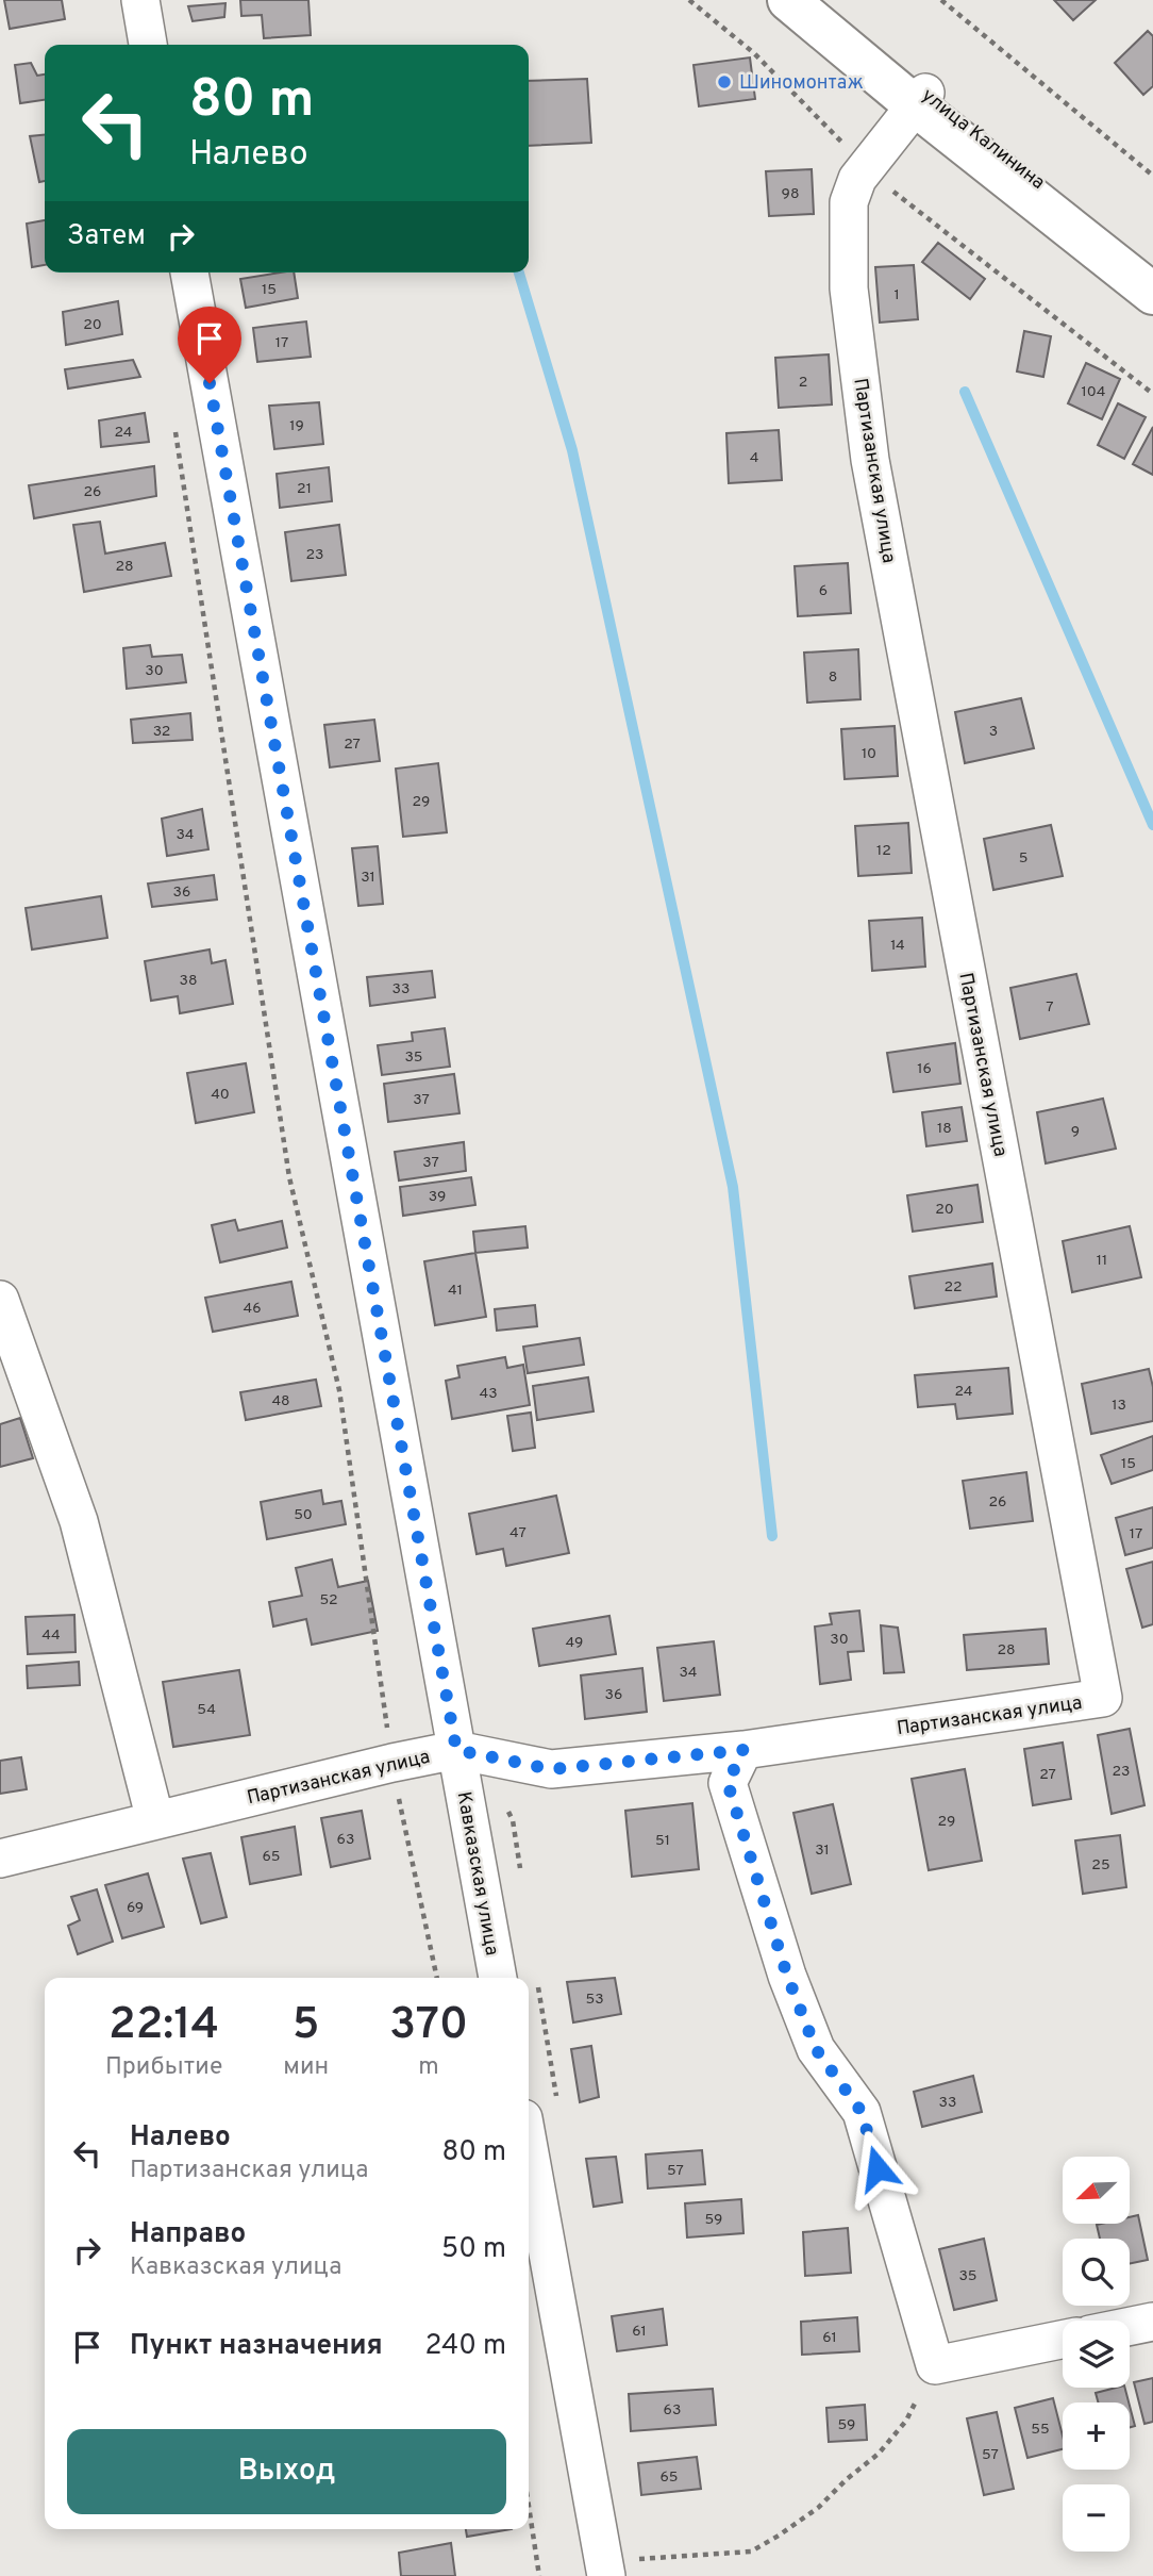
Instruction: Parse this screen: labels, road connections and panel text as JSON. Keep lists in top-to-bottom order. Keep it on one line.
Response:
{"streets":{"main road":["улица Калинина"],"street":["Партизанская улица","Кавказская улица"]},"crossings":[["улица Калинина","Партизанская улица"],["Партизанская улица","Кавказская улица"]],"places":["Шиномонтаж"],"house_numbers":["98","15","1","20","17","2","104","19","24","4","21","26","23","28","6","30","8","32","3","27","10","29","34","12","5","31","36","14","38","33","7","35","16","40","37","18","9","37","39","20","11","22","41","46","24","43","48","13","15","26","50","47","17","52","44","30","49","28","34","36","54","23","27","29","63","51","31","65","25","69","53","33","57","59","35","61","61","63","59","55","57","65"],"north":"bottom left","page":{"turn":["80 m","Налево"],"then":"Затем","eta":["22:14","Прибытие","5","мин","370","m"],"list":[{"name":"Налево","note":"Партизанская улица","value":"80 m"},{"name":"Направо","note":"Кавказская улица","value":"50 m"},{"name":"Пункт назначения","value":"240 m"}],"map_buttons":["+","−"],"buttons":"Выход"}}
